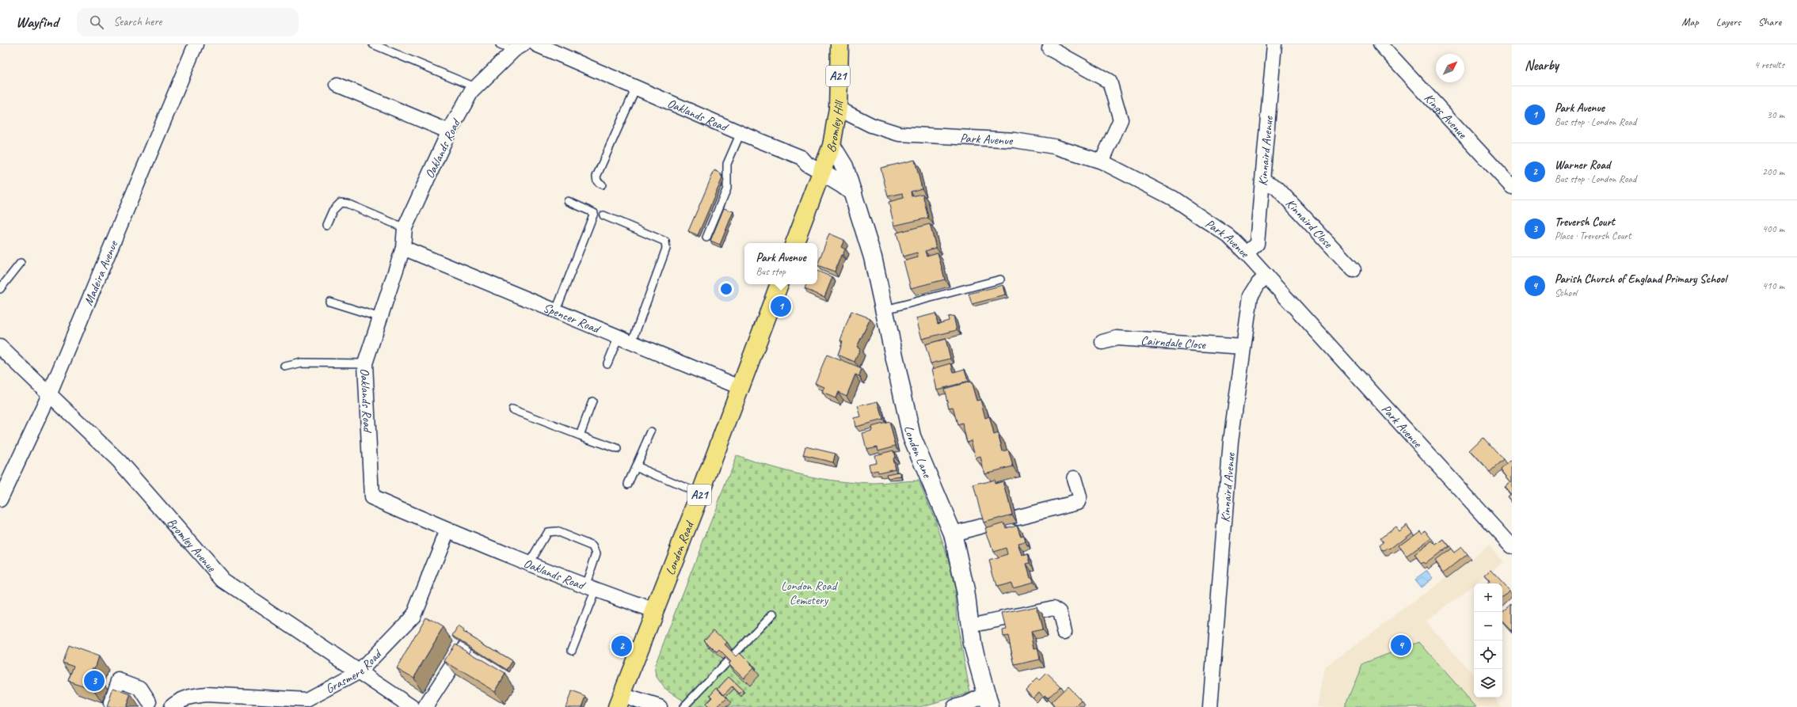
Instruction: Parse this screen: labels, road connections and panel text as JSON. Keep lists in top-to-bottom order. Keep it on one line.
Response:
{"streets":{"main road":["A21","Bromley Hill","London Road"],"street":["Oaklands Road","Kings Avenue","Park Avenue","Kinnaird Avenue","Kinnaird Close","Madeira Avenue","Spencer Road","Cairndale Close","London Lane","Bromley Avenue","Grasmere Road"]},"crossings":[["A21","Oaklands Road"],["A21","Bromley Hill"],["Oaklands Road","Bromley Hill"],["Oaklands Road","Spencer Road"],["Oaklands Road","London Road"],["Oaklands Road","Grasmere Road"],["Bromley Hill","Park Avenue"],["Bromley Hill","London Lane"],["Park Avenue","Kinnaird Avenue"],["Kinnaird Avenue","Kinnaird Close"],["Kinnaird Avenue","Cairndale Close"],["Madeira Avenue","Bromley Avenue"],["Spencer Road","London Road"],["Bromley Avenue","Grasmere Road"]],"parks":["London Road Cemetery"],"north":"top right","page":{"header":"Wayfind","search":"Search here","nav":["Map","Layers","Share"],"heading":["Nearby","4 results"],"list":[{"mark":"1","name":"Park Avenue","note":"Bus stop · London Road","value":"30 m"},{"mark":"2","name":"Warner Road","note":"Bus stop · London Road","value":"200 m"},{"mark":"3","name":"Treversh Court","note":"Place · Treversh Court","value":"400 m"},{"mark":"4","name":"Parish Church of England Primary School","note":"School","value":"410 m"}],"popup":["Park Avenue","Bus stop"],"pins":["1","4","2","3"],"map_buttons":["+","−"]}}
